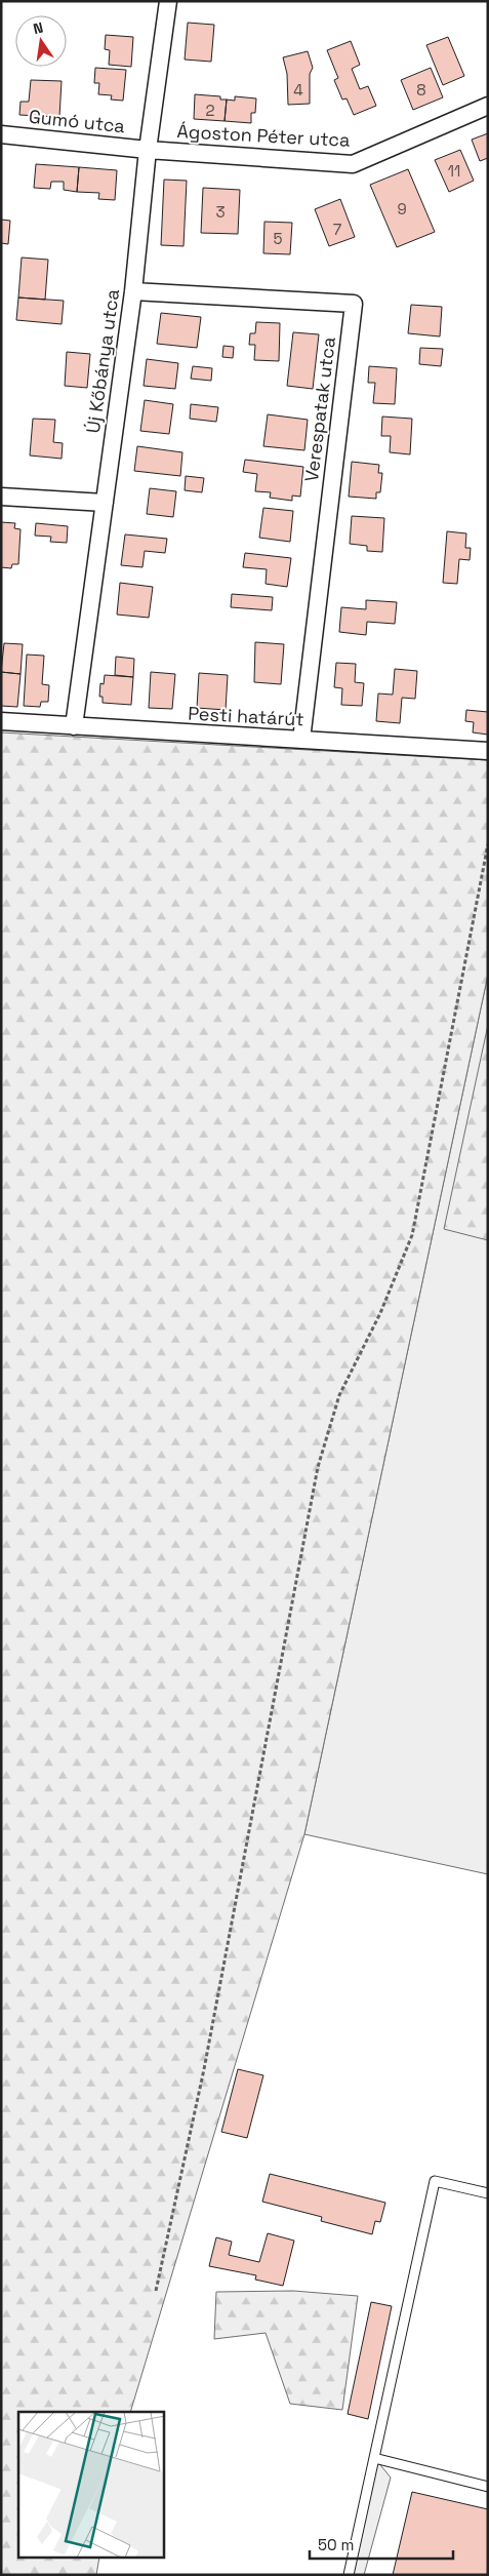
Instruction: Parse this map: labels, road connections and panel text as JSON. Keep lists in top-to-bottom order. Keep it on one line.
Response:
{"streets":{"street":["Gumó utca","Ágoston Péter utca","Új Kőbánya utca","Verespatak utca","Pesti határút"]},"crossings":[["Gumó utca","Ágoston Péter utca"],["Gumó utca","Új Kőbánya utca"],["Ágoston Péter utca","Új Kőbánya utca"],["Új Kőbánya utca","Verespatak utca"],["Új Kőbánya utca","Pesti határút"],["Verespatak utca","Pesti határút"]],"house_numbers":["4","8","2","11","9","3","7","5"],"scale_bar":"50 m","north":"top"}
